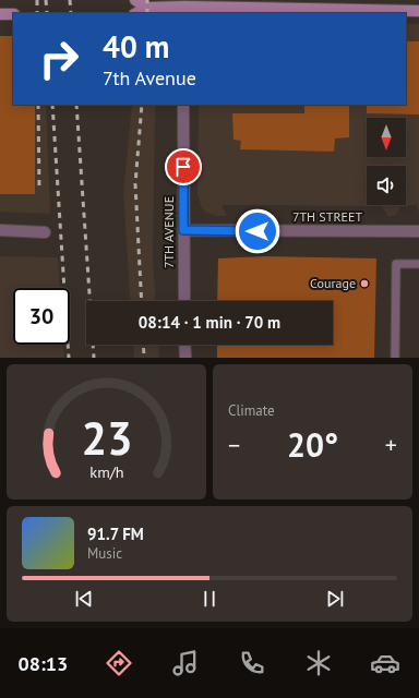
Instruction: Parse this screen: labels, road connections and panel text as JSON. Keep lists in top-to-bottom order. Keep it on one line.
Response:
{"streets":{"street":["7TH STREET","7TH AVENUE"]},"crossings":[["7TH STREET","7TH AVENUE"]],"places":["Courage"],"north":"bottom","page":{"turn":["40 m","7th Avenue"],"limit":"30","trip":"08:14 · 1 min · 70 m","tile":"Climate","heat":["−","20°","+"],"song":["91.7 FM","Music"],"tabs":"08:13","gauge":["23","km/h"]}}
